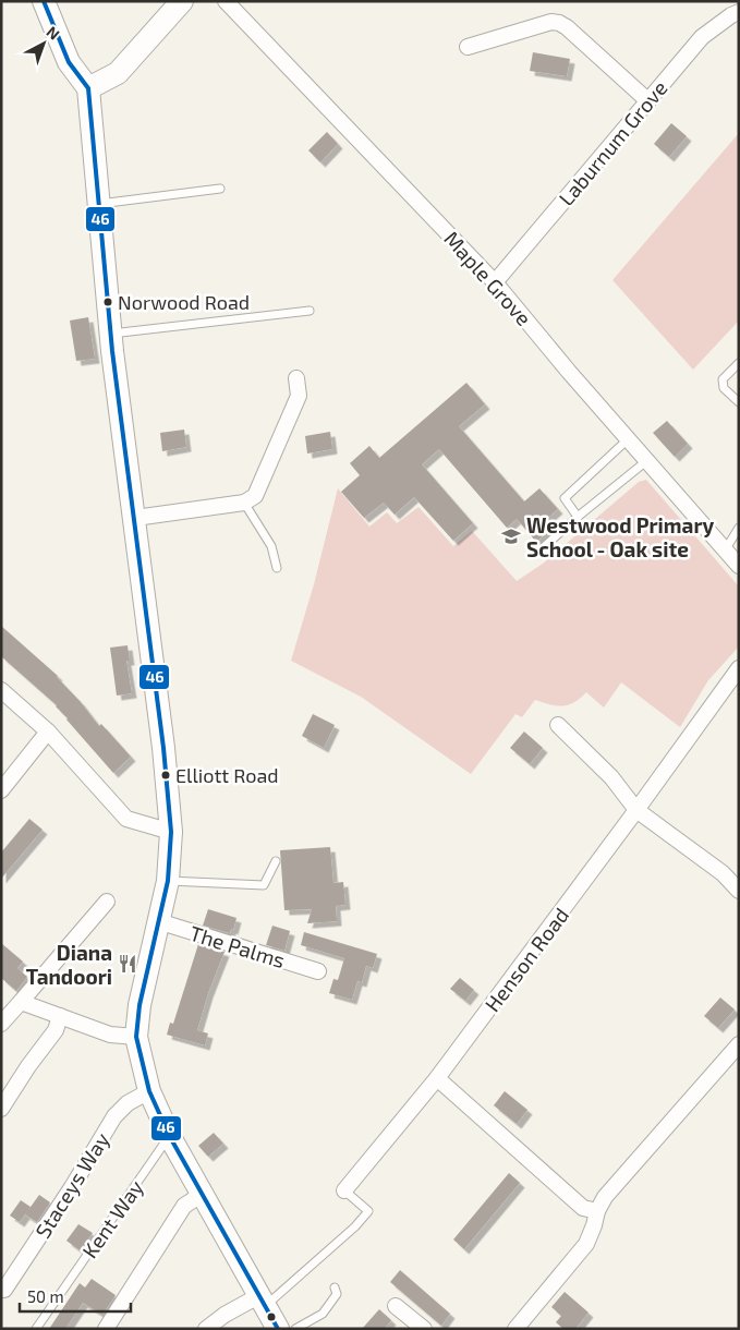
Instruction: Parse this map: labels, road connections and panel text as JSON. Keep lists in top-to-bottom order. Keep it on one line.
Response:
{"streets":{"street":["Laburnum Grove","Maple Grove","The Palms","Henson Road","Staceys Way"],"lane":["Kent Way"]},"crossings":[["Laburnum Grove","Maple Grove"]],"places":{"other":["Norwood Road","Elliott Road"],"school or university":["Westwood Primary School - Oak site"],"restaurant":["Diana Tandoori"]},"lines":["transit line 46"],"scale_bar":"50 m","north":"top right"}
